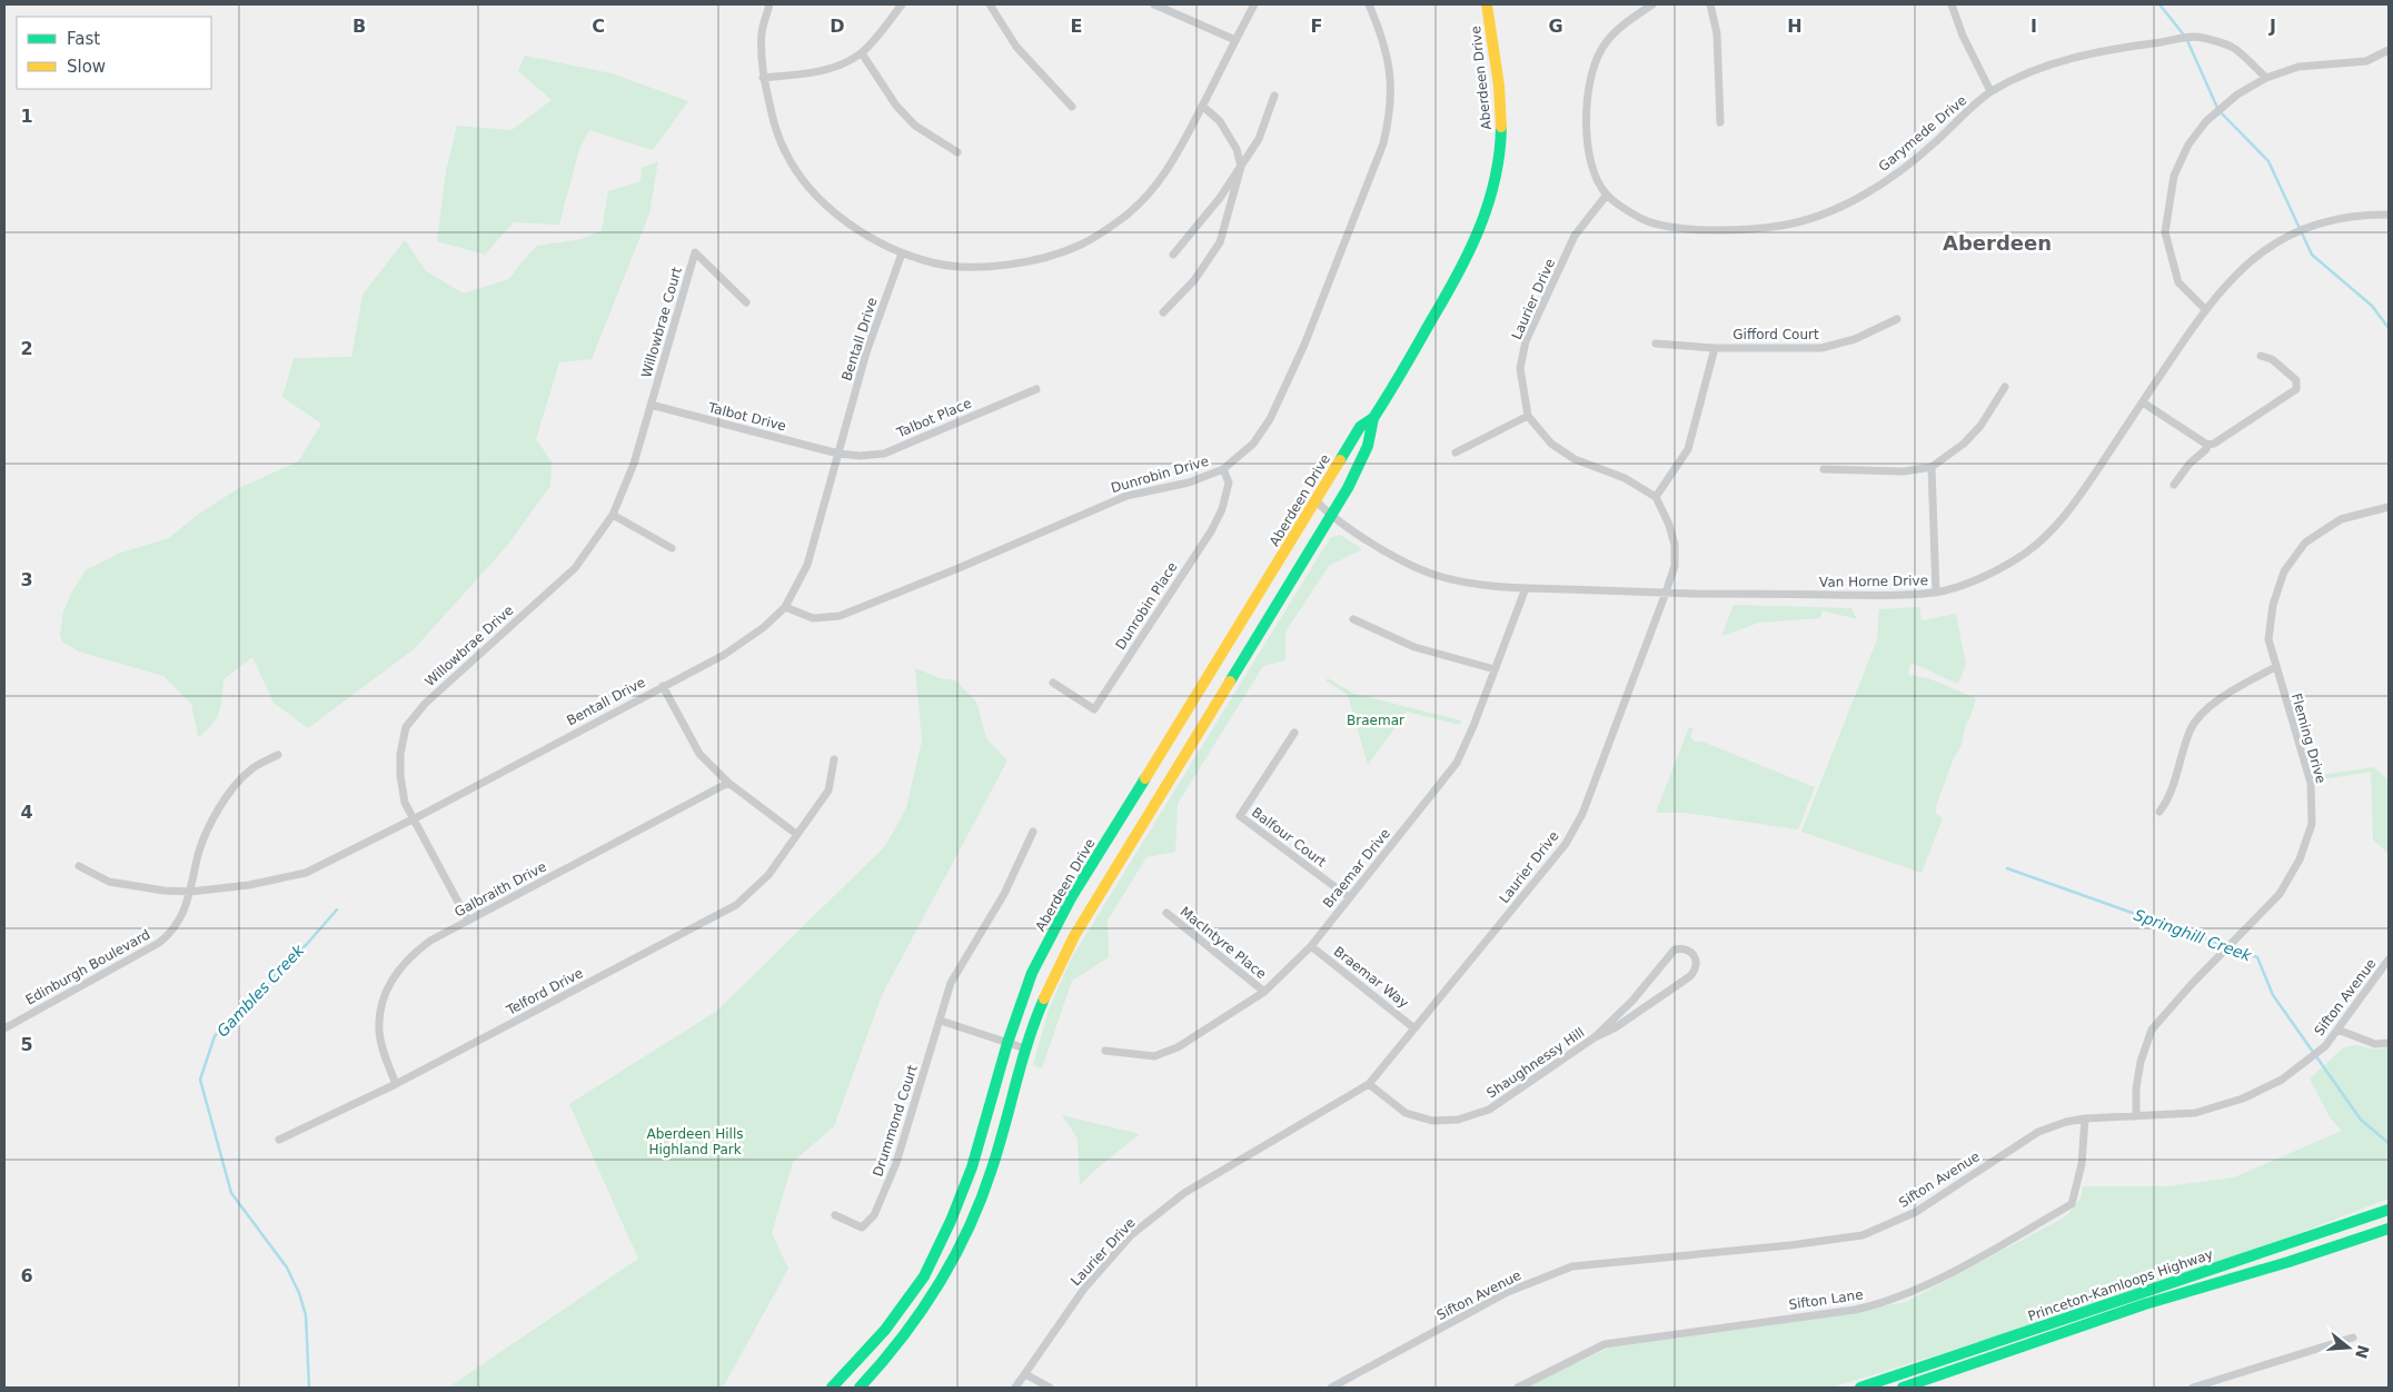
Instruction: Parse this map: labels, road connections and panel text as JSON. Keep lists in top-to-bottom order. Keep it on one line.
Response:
{"streets":{"main road":["Aberdeen Drive","Princeton-Kamloops Highway"],"street":["Garymede Drive","Laurier Drive","Willowbrae Court","Gifford Court","Bentall Drive","Talbot Drive","Talbot Place","Dunrobin Drive","Van Horne Drive","Dunrobin Place","Willowbrae Drive","Fleming Drive","Balfour Court","Braemar Drive","Galbraith Drive","MacIntyre Place","Edinburgh Boulevard","Braemar Way","Telford Drive","Sifton Avenue","Shaughnessy Hill","Drummond Court","Sifton Lane"]},"crossings":[["Aberdeen Drive","Van Horne Drive"],["Garymede Drive","Laurier Drive"],["Laurier Drive","Gifford Court"],["Laurier Drive","Van Horne Drive"],["Laurier Drive","Braemar Way"],["Laurier Drive","Shaughnessy Hill"],["Willowbrae Court","Talbot Drive"],["Willowbrae Court","Willowbrae Drive"],["Bentall Drive","Talbot Drive"],["Bentall Drive","Talbot Place"],["Bentall Drive","Dunrobin Drive"],["Bentall Drive","Willowbrae Drive"],["Bentall Drive","Edinburgh Boulevard"],["Talbot Drive","Talbot Place"],["Talbot Drive","Willowbrae Drive"],["Dunrobin Drive","Dunrobin Place"],["Van Horne Drive","Braemar Drive"],["Willowbrae Drive","Galbraith Drive"],["Fleming Drive","Sifton Avenue"],["Balfour Court","Braemar Drive"],["Braemar Drive","MacIntyre Place"],["Braemar Drive","Braemar Way"],["Galbraith Drive","Telford Drive"],["Sifton Avenue","Sifton Lane"]],"districts":["Aberdeen"],"water":["Springhill Creek","Gambles Creek"],"parks":["Braemar","Aberdeen Hills Highland Park"],"legend":["Fast","Slow"],"north":"right","grid":{"columns":["B","C","D","E","F","G","H","I","J"],"rows":["1","2","3","4","5","6"]}}
